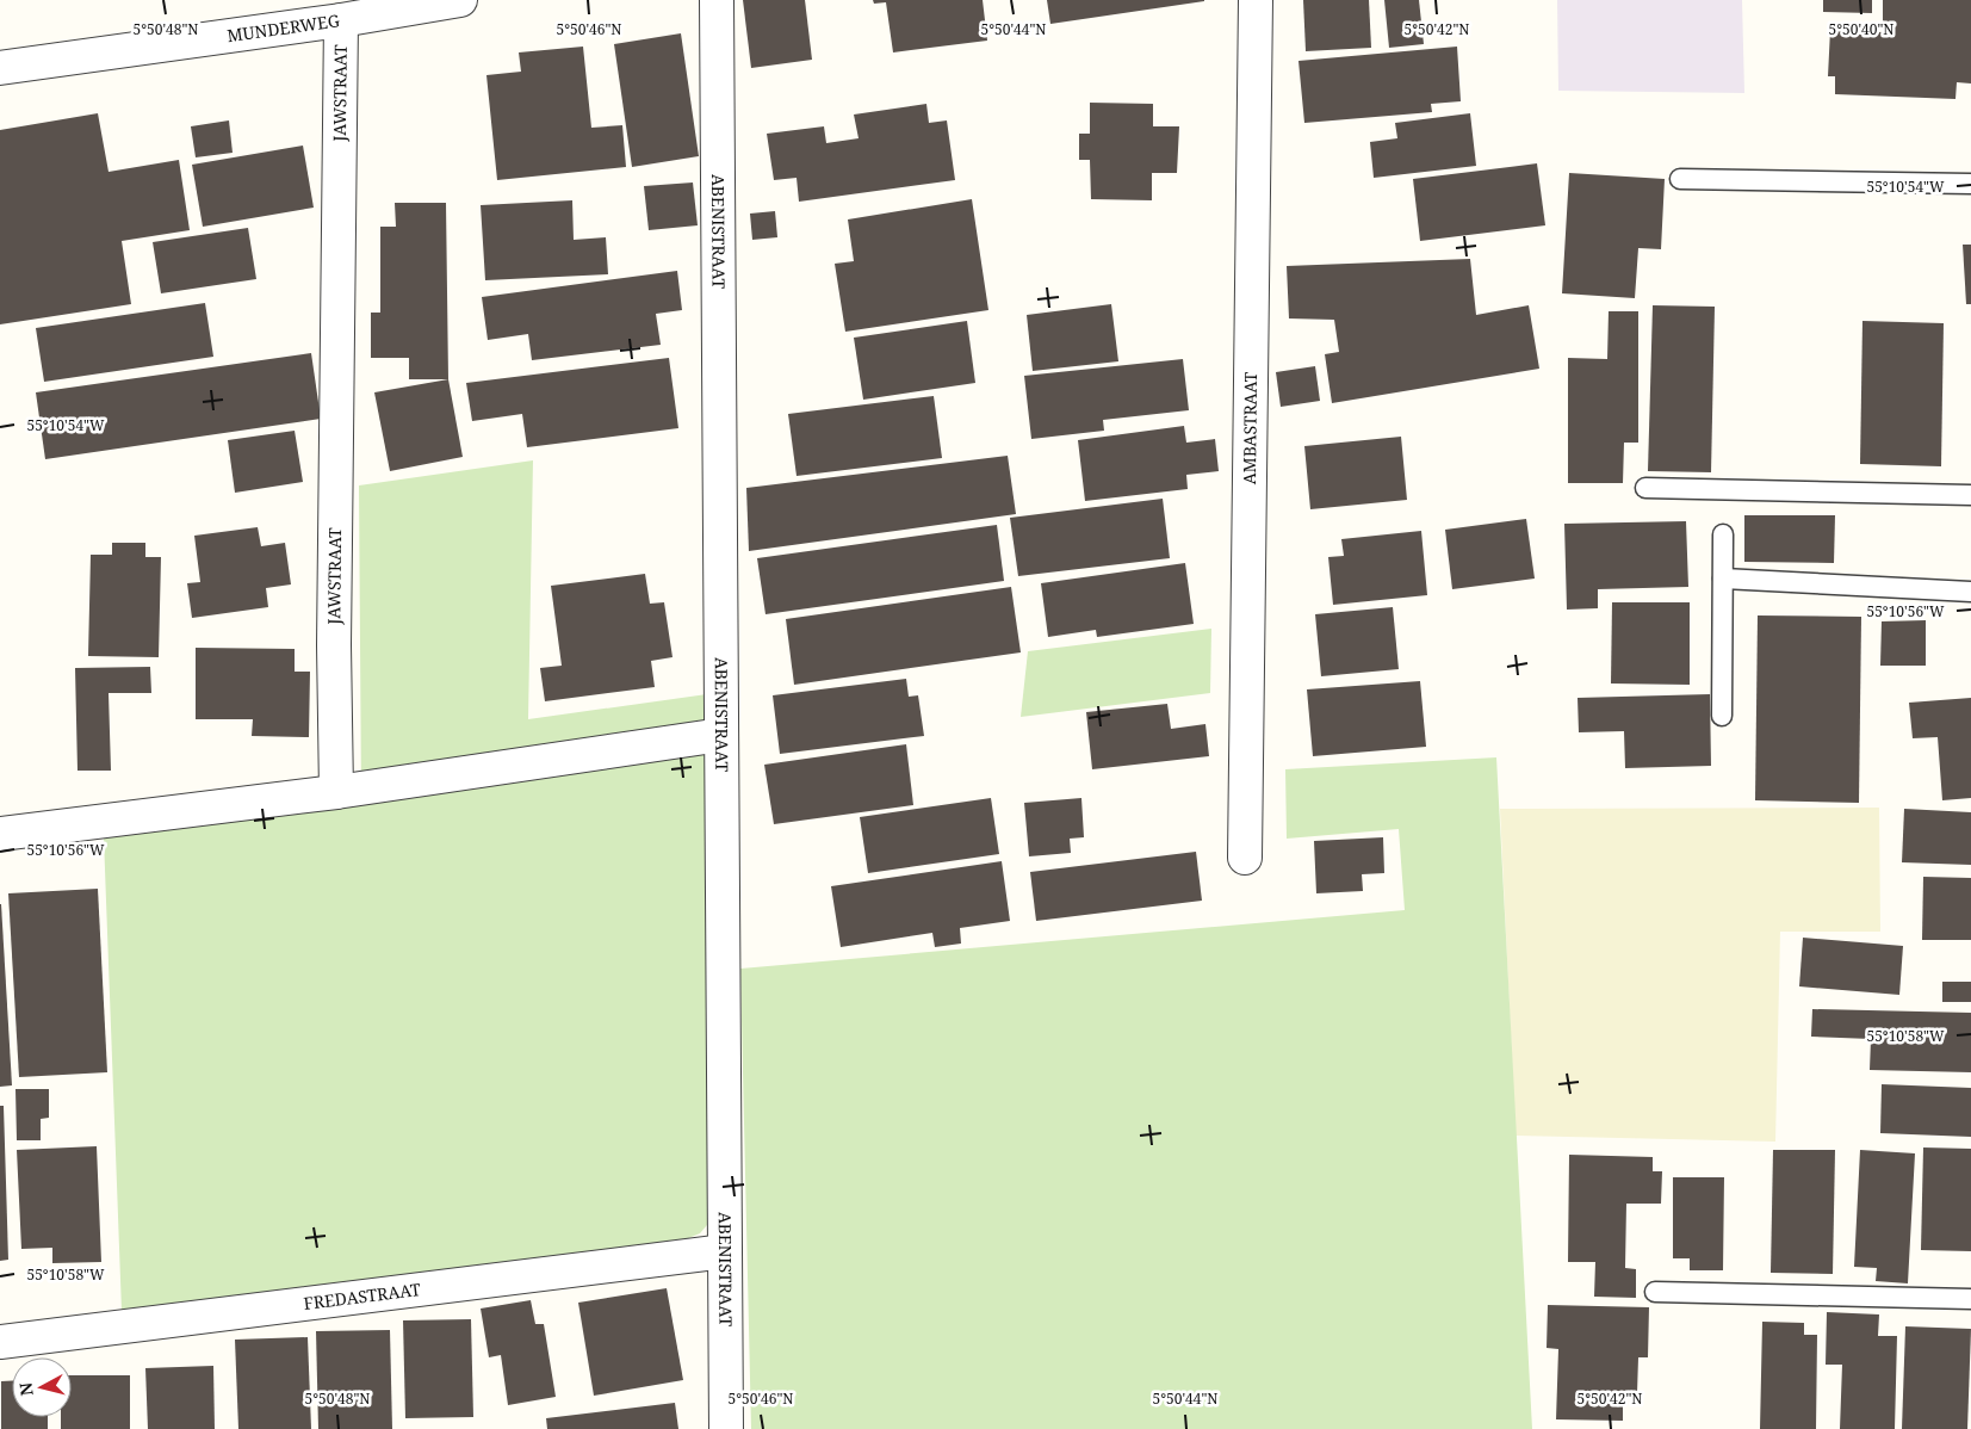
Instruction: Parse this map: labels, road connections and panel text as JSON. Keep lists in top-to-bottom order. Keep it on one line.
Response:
{"streets":{"street":["MUNDERWEG","JAWSTRAAT","ABENISTRAAT","AMBASTRAAT","FREDASTRAAT"]},"crossings":[["MUNDERWEG","JAWSTRAAT"],["ABENISTRAAT","FREDASTRAAT"]],"north":"left","coordinates":["5°50'48\"N","5°50'46\"N","5°50'44\"N","5°50'42\"N","5°50'40\"N","55°10'54\"W","55°10'56\"W","55°10'58\"W"]}
